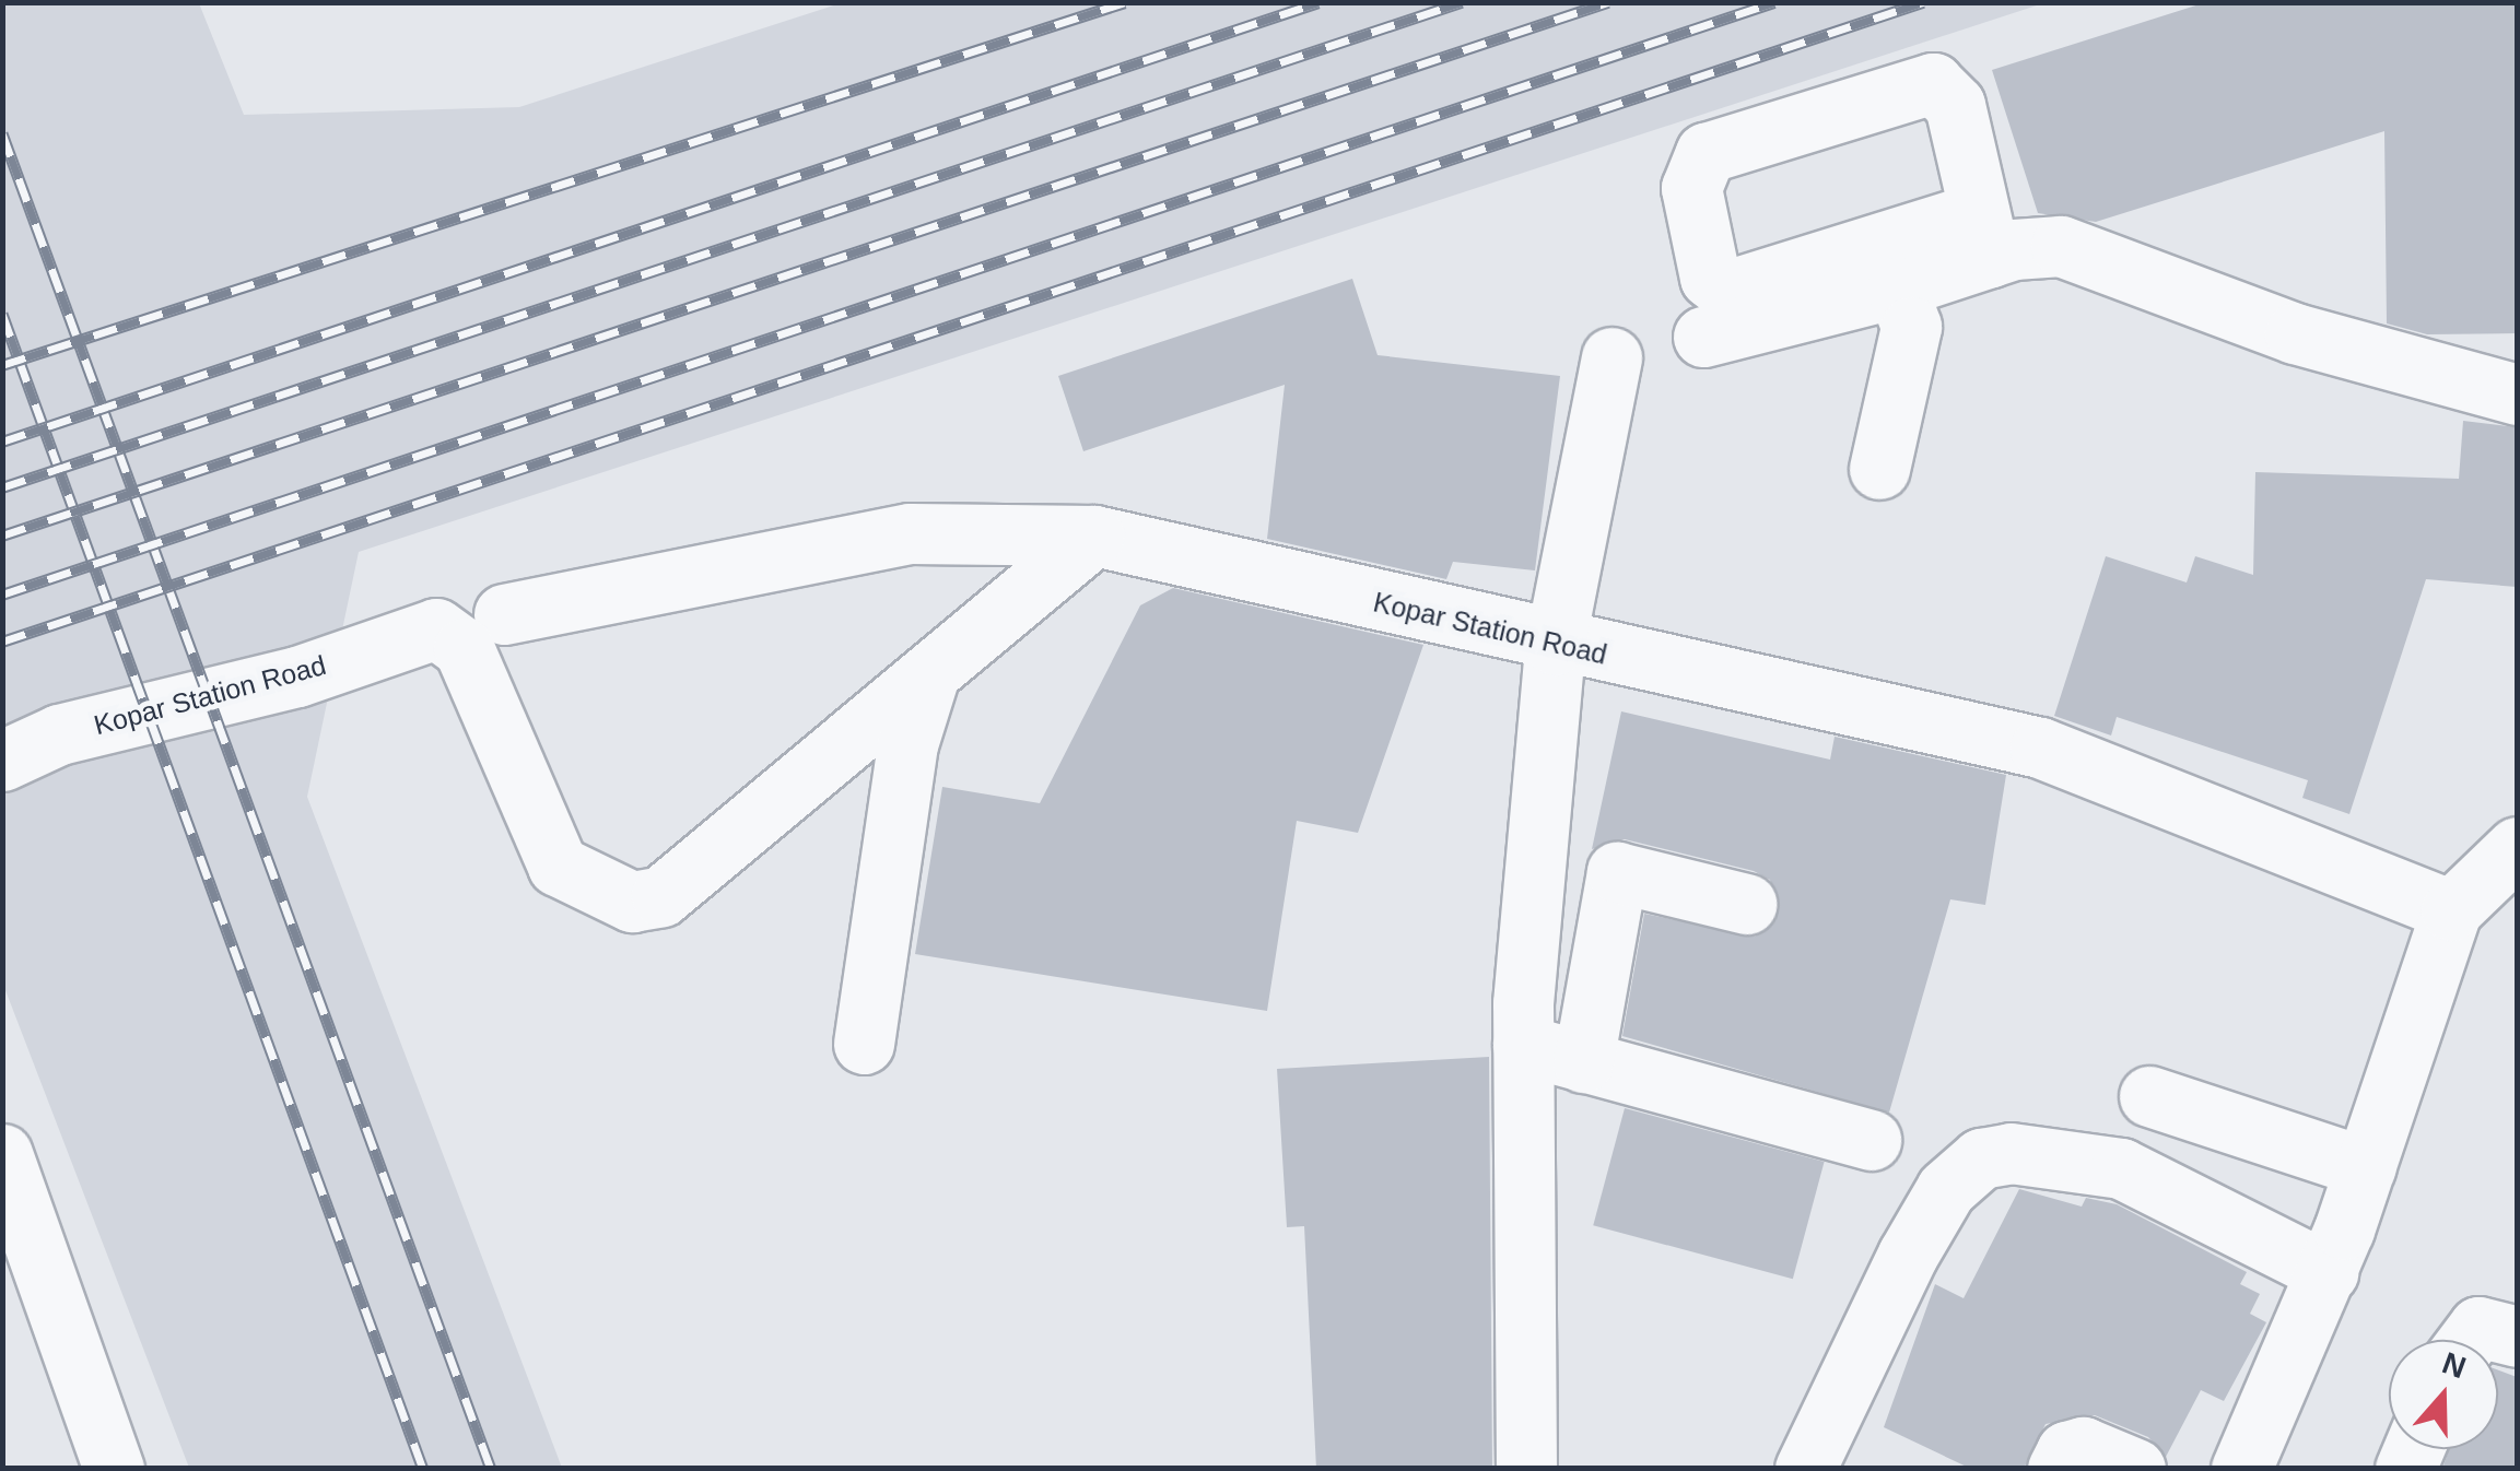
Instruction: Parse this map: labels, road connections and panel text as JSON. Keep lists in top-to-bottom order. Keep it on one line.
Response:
{"streets":{"street":["Kopar Station Road"]},"north":"top"}
